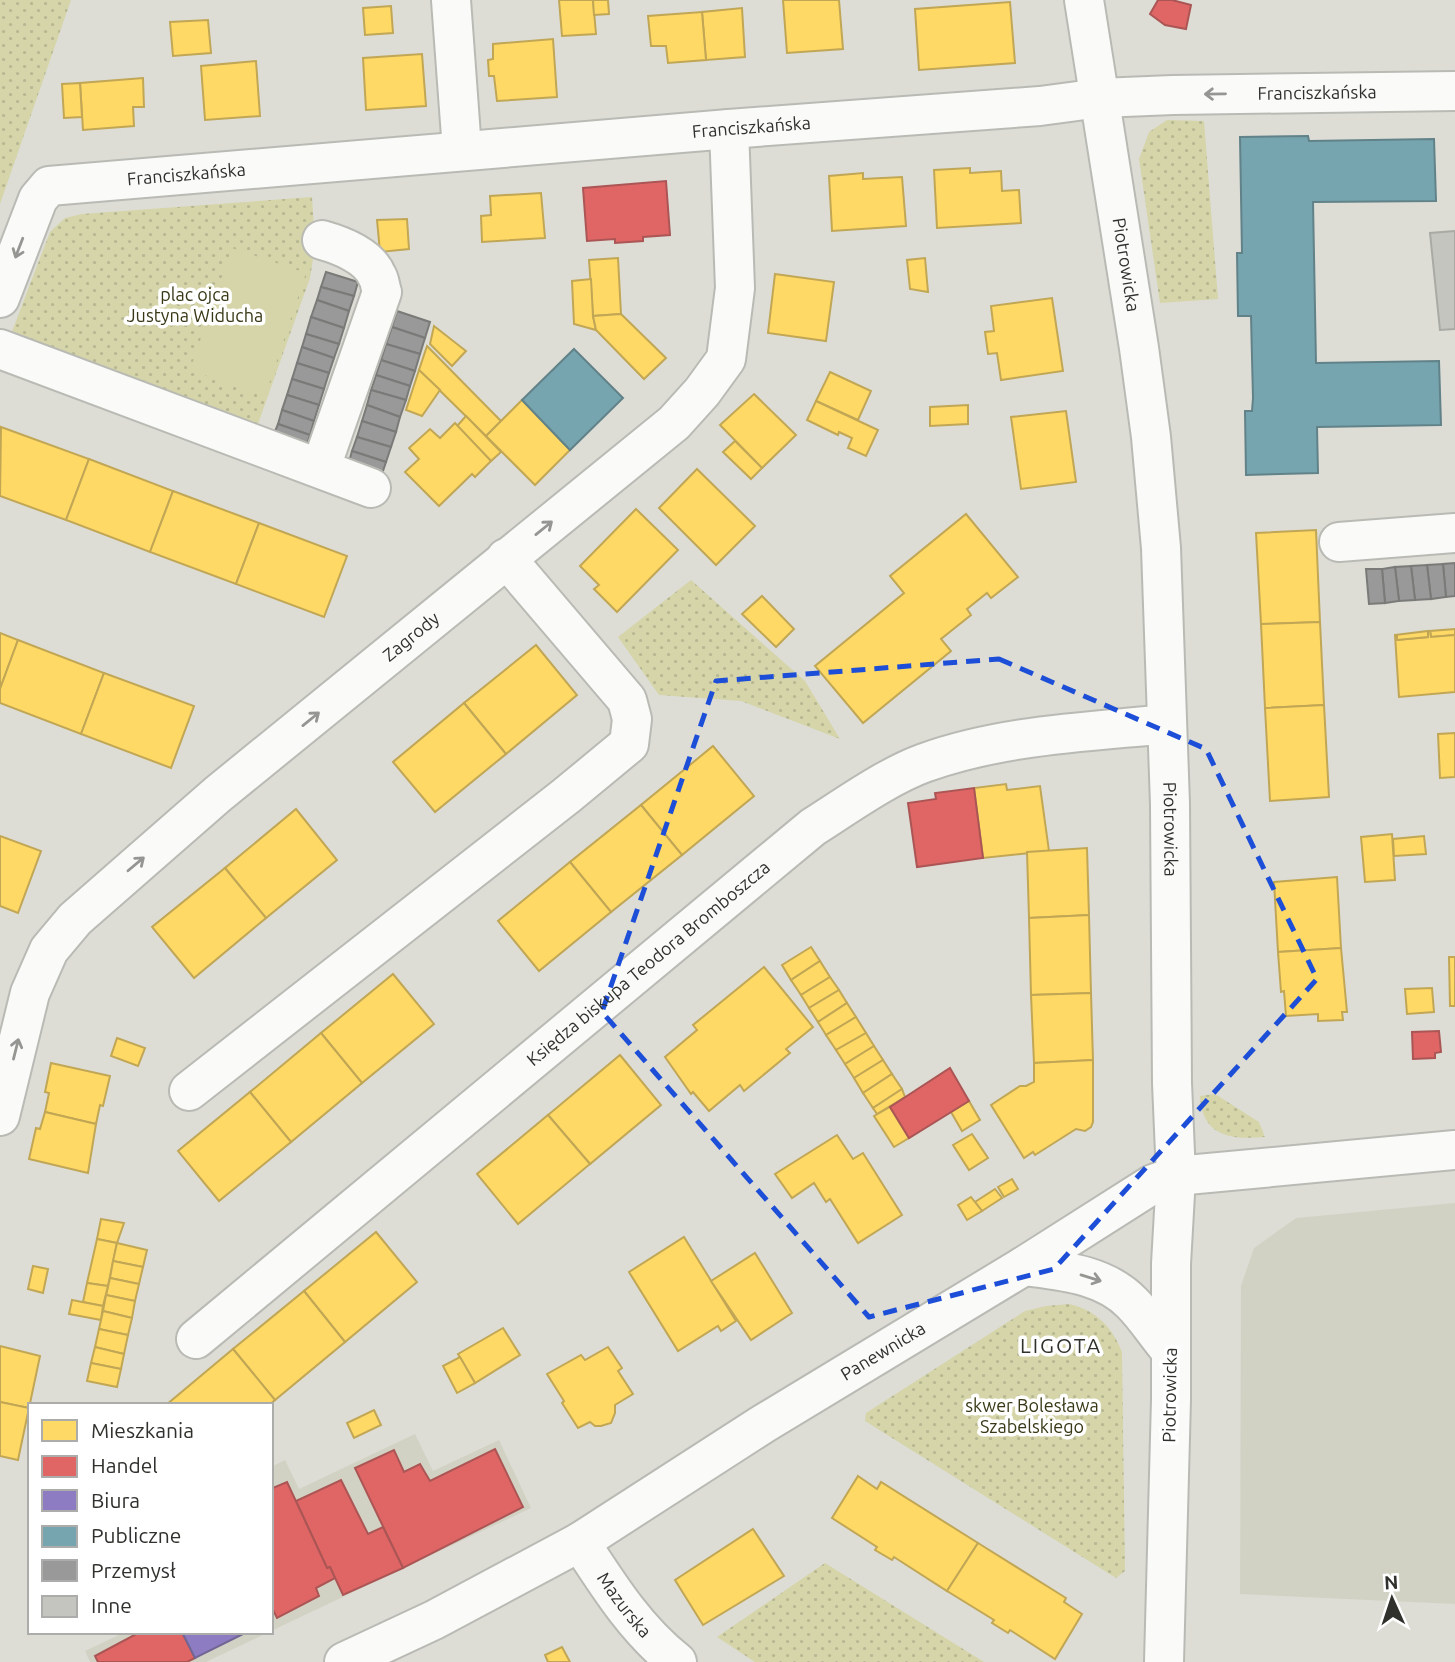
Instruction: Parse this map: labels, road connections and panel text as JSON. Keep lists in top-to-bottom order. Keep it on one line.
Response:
{"streets":{"street":["Franciszkańska","Piotrowicka","Zagrody","Księdza biskupa Teodora Bromboszcza","Panewnicka","Mazurska"]},"crossings":[["Franciszkańska","Piotrowicka"],["Franciszkańska","Zagrody"],["Piotrowicka","Księdza biskupa Teodora Bromboszcza"],["Piotrowicka","Panewnicka"],["Panewnicka","Mazurska"]],"one_way":["Franciszkańska","Zagrody"],"districts":["LIGOTA"],"parks":["plac ojca Justyna Widucha","skwer Bolesława Szabelskiego"],"legend":["Mieszkania","Handel","Biura","Publiczne","Przemysł","Inne"],"north":"top"}
